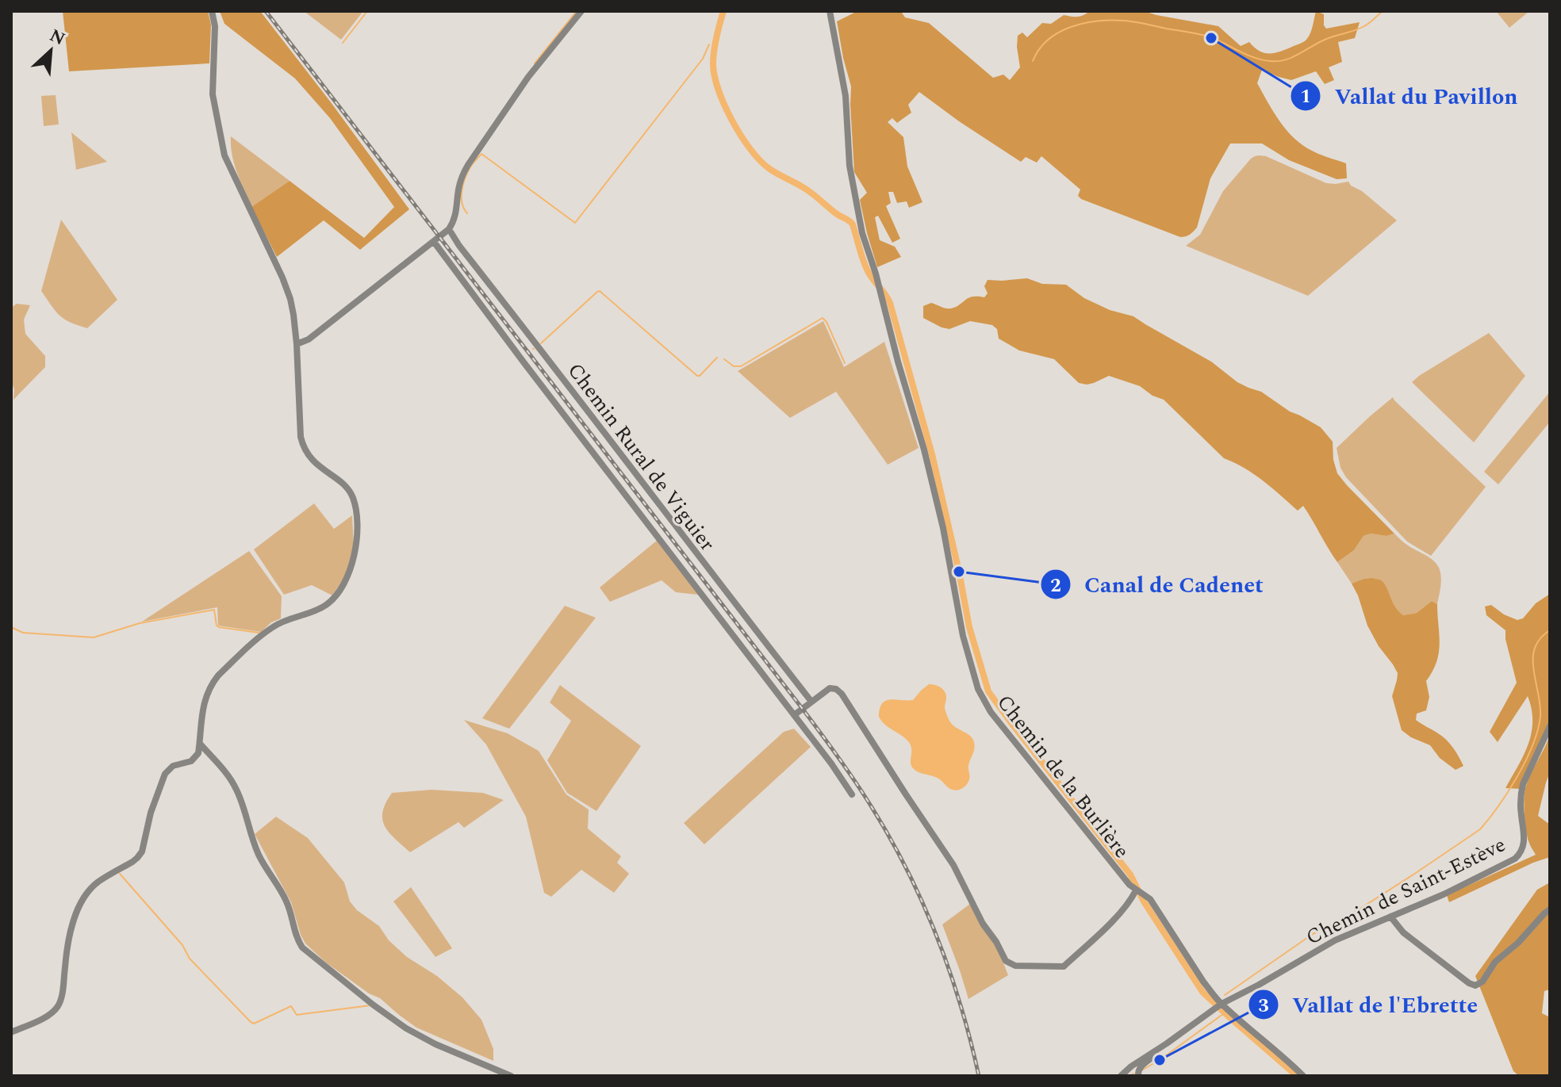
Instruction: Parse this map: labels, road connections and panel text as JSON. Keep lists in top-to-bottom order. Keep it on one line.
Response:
{"streets":{"street":["Chemin Rural de Viguier","Chemin de la Burlière","Chemin de Saint-Estève"]},"crossings":[["Chemin de la Burlière","Chemin de Saint-Estève"]],"places":["Vallat du Pavillon","Canal de Cadenet","Vallat de l'Ebrette"],"north":"top right"}
